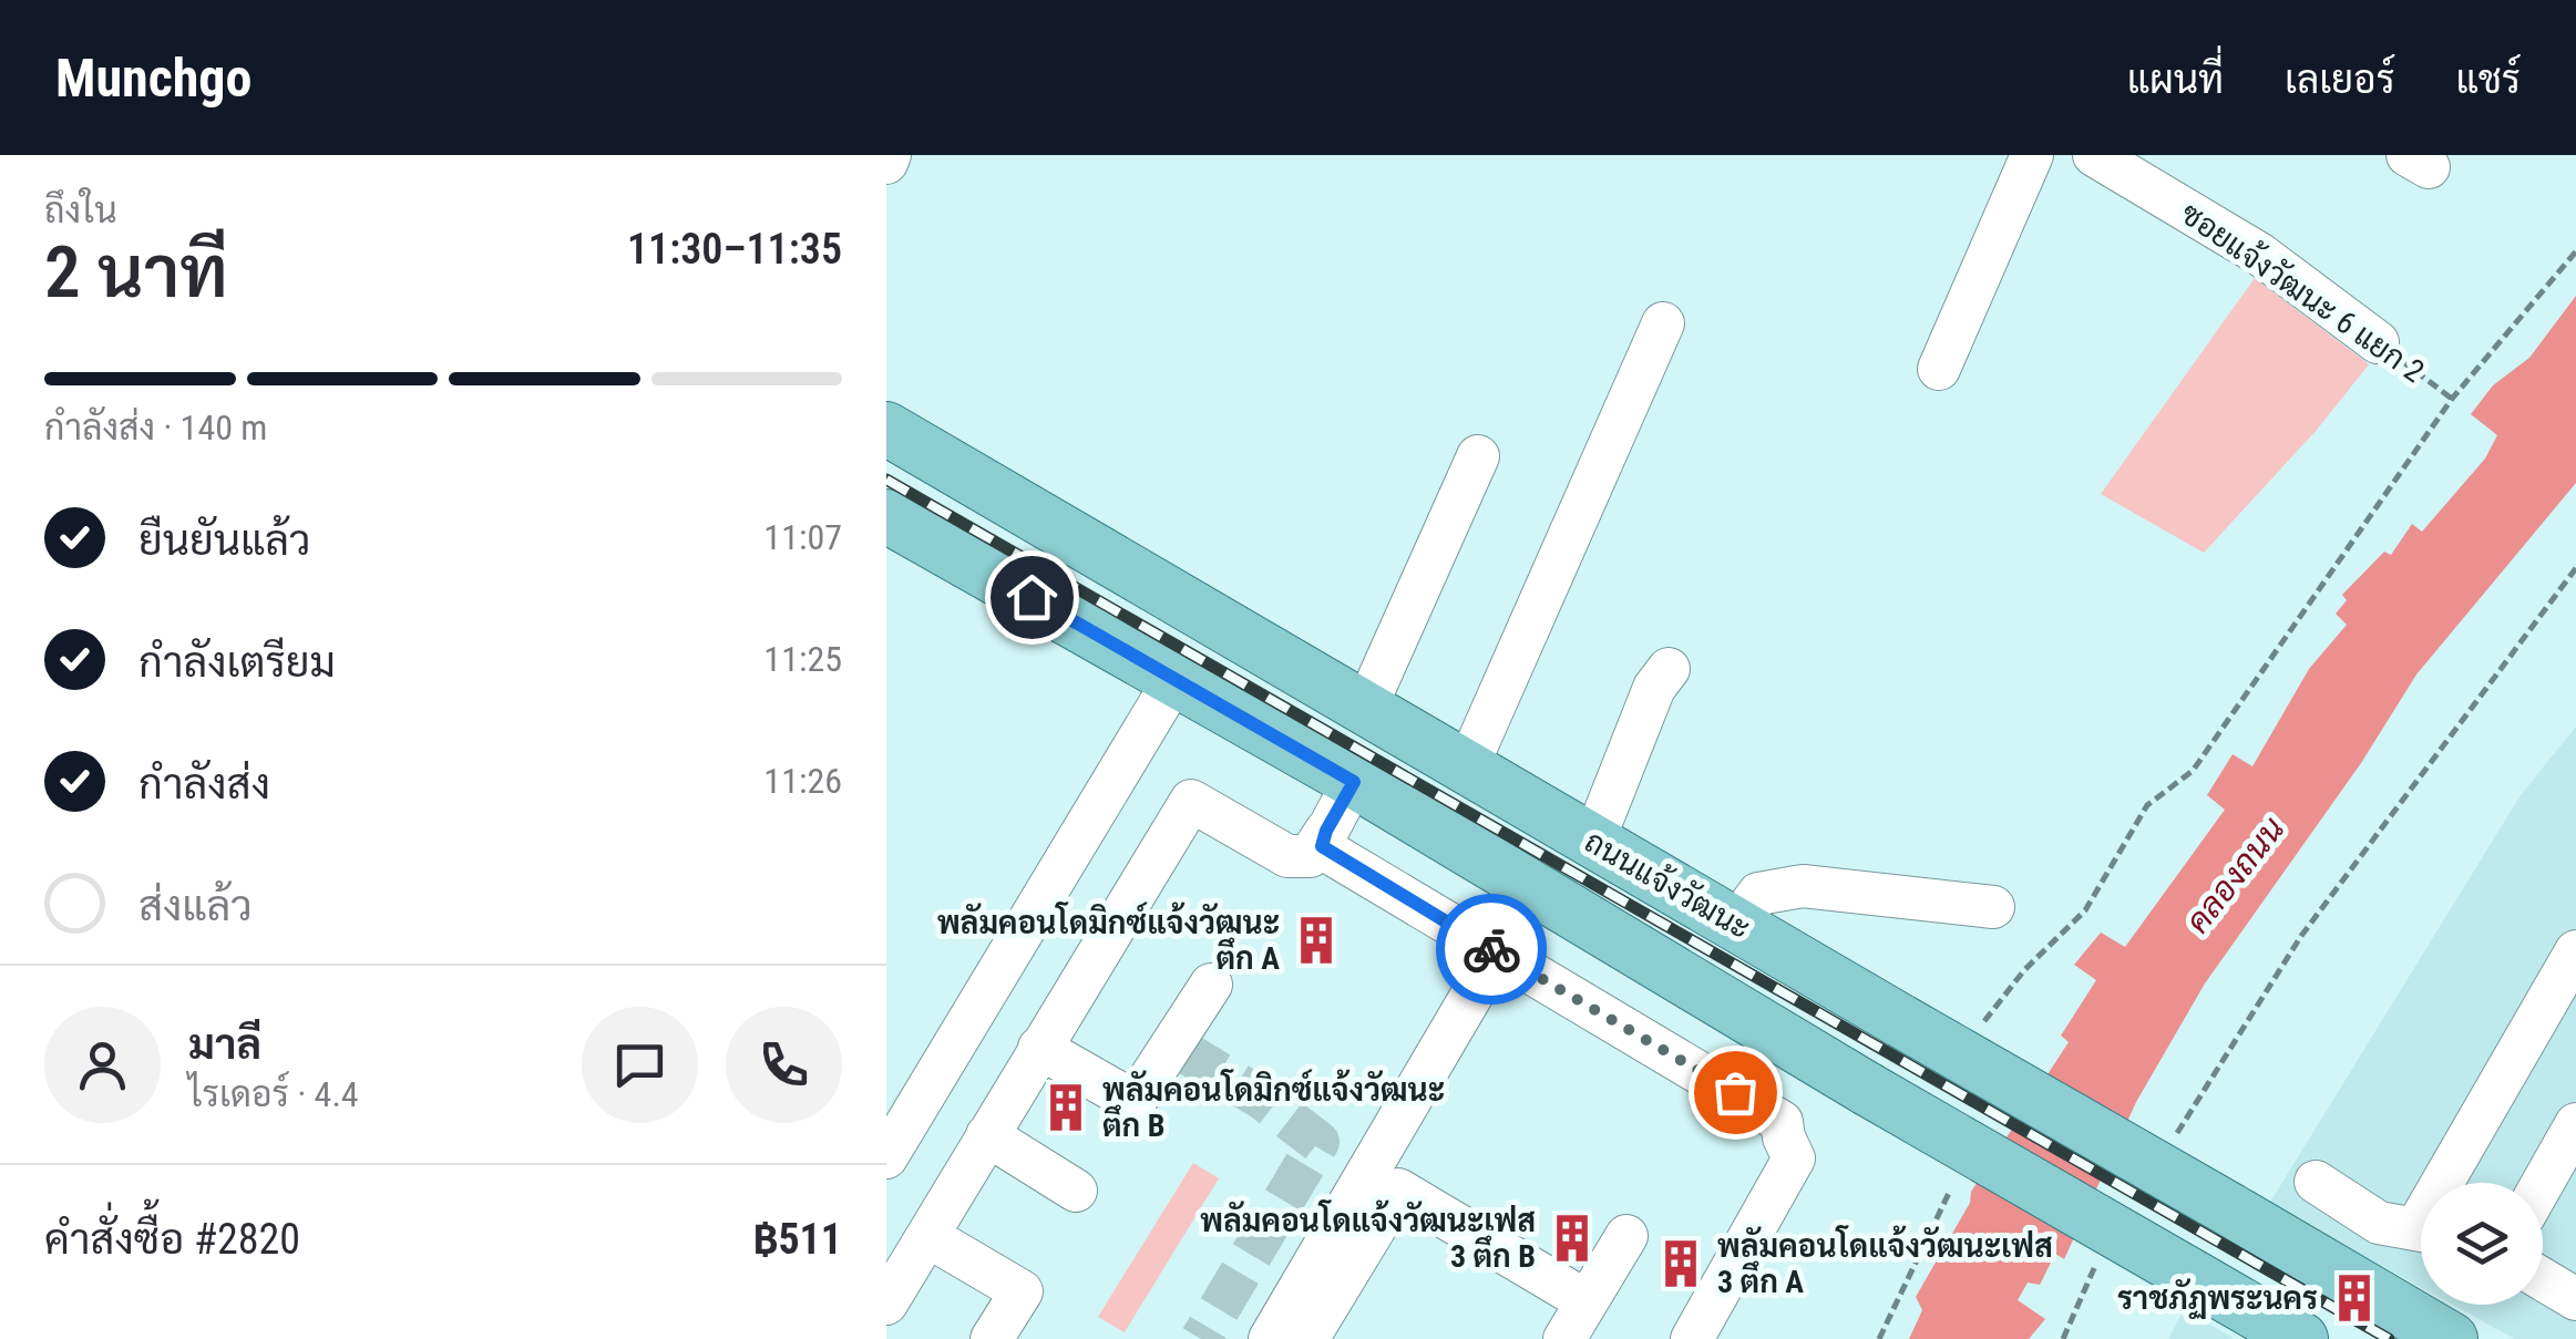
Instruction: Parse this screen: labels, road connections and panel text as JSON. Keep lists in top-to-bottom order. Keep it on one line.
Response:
{"streets":{"main road":["ถนนแจ้งวัฒนะ"],"street":["ซอยแจ้งวัฒนะ 6 แยก 2"]},"water":["คลองถนน"],"places":{"building":["พลัมคอนโดมิกซ์แจ้งวัฒนะ ตึก A","พลัมคอนโดมิกซ์แจ้งวัฒนะ ตึก B","พลัมคอนโดแจ้งวัฒนะเฟส 3 ตึก B","พลัมคอนโดแจ้งวัฒนะเฟส 3 ตึก A","ราชภัฏพระนคร"]},"page":{"header":"Munchgo","nav":["แผนที่","เลเยอร์","แชร์"],"heading":["2 นาที","ถึงใน","11:30–11:35"],"panel":["มาลี","ไรเดอร์ · 4.4","คำสั่งซื้อ #2820","฿511"],"bar":"กำลังส่ง · 140 m","list":[["ยืนยันแล้ว","11:07"],["กำลังเตรียม","11:25"],["กำลังส่ง","11:26"],"ส่งแล้ว"]}}
